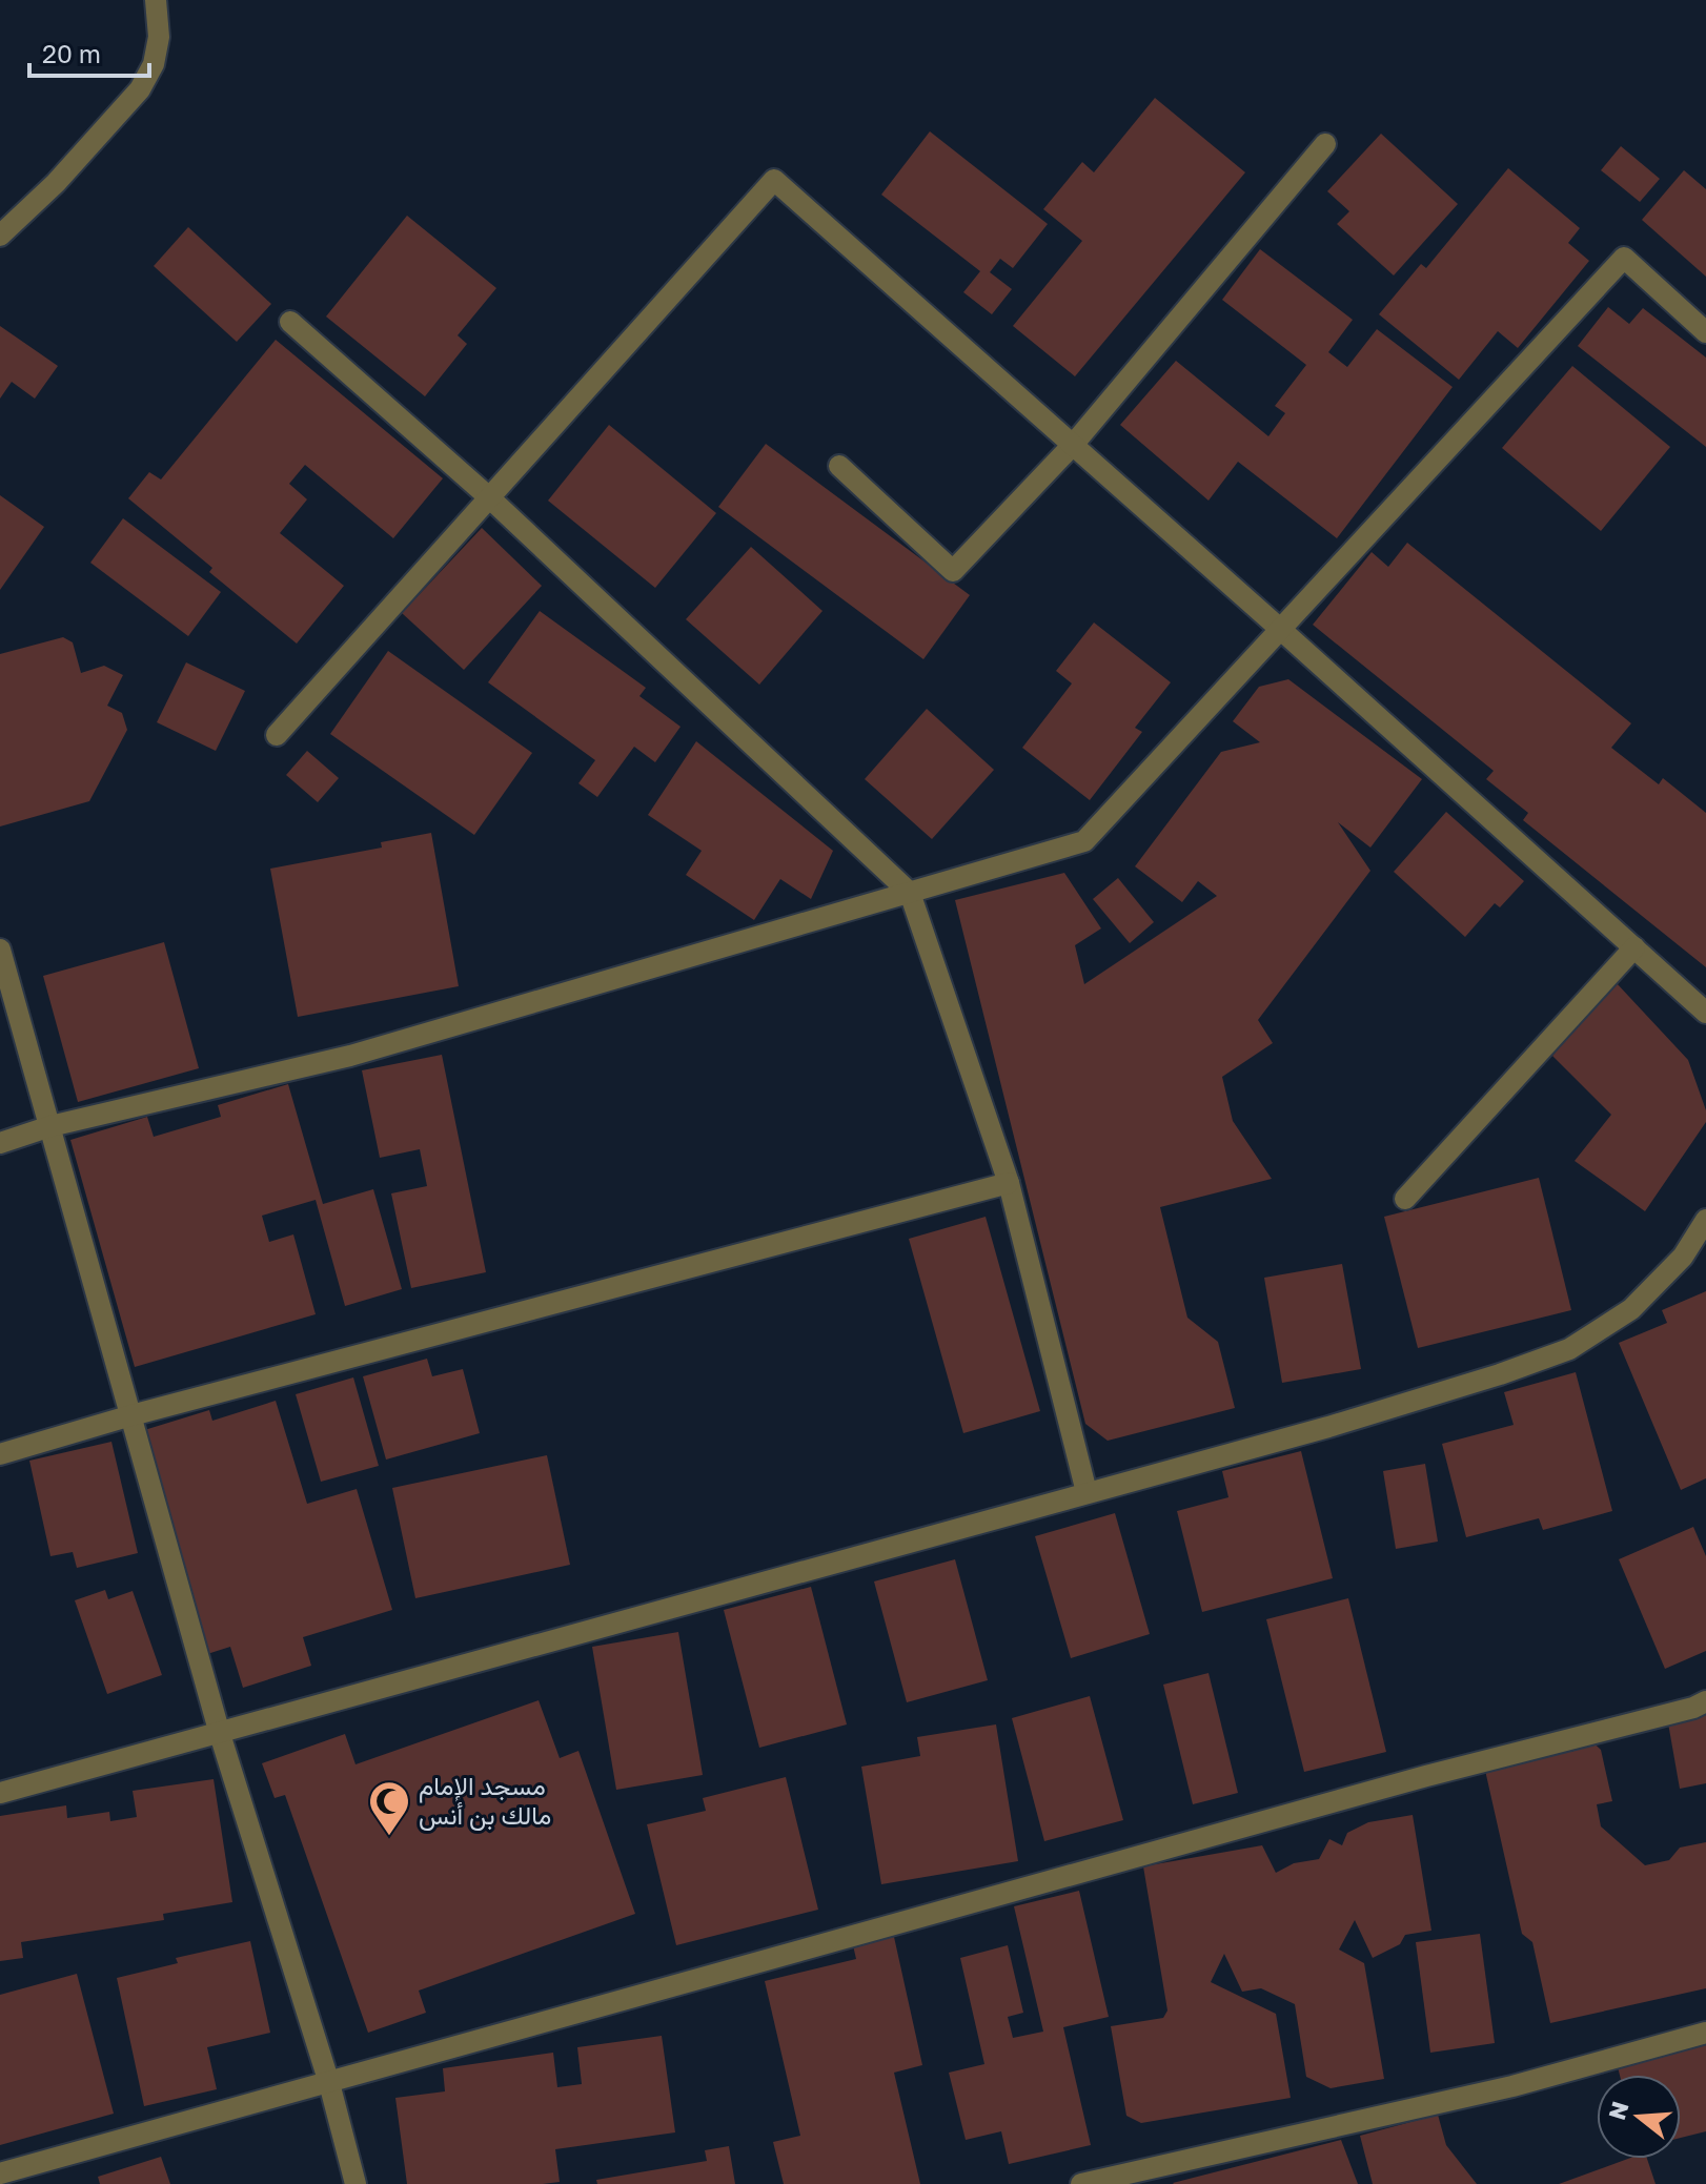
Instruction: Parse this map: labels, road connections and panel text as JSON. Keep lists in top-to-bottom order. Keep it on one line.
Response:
{"places":{"mosque":["مسجد الإمام مالك بن أنس"]},"scale_bar":"20 m","north":"left"}
